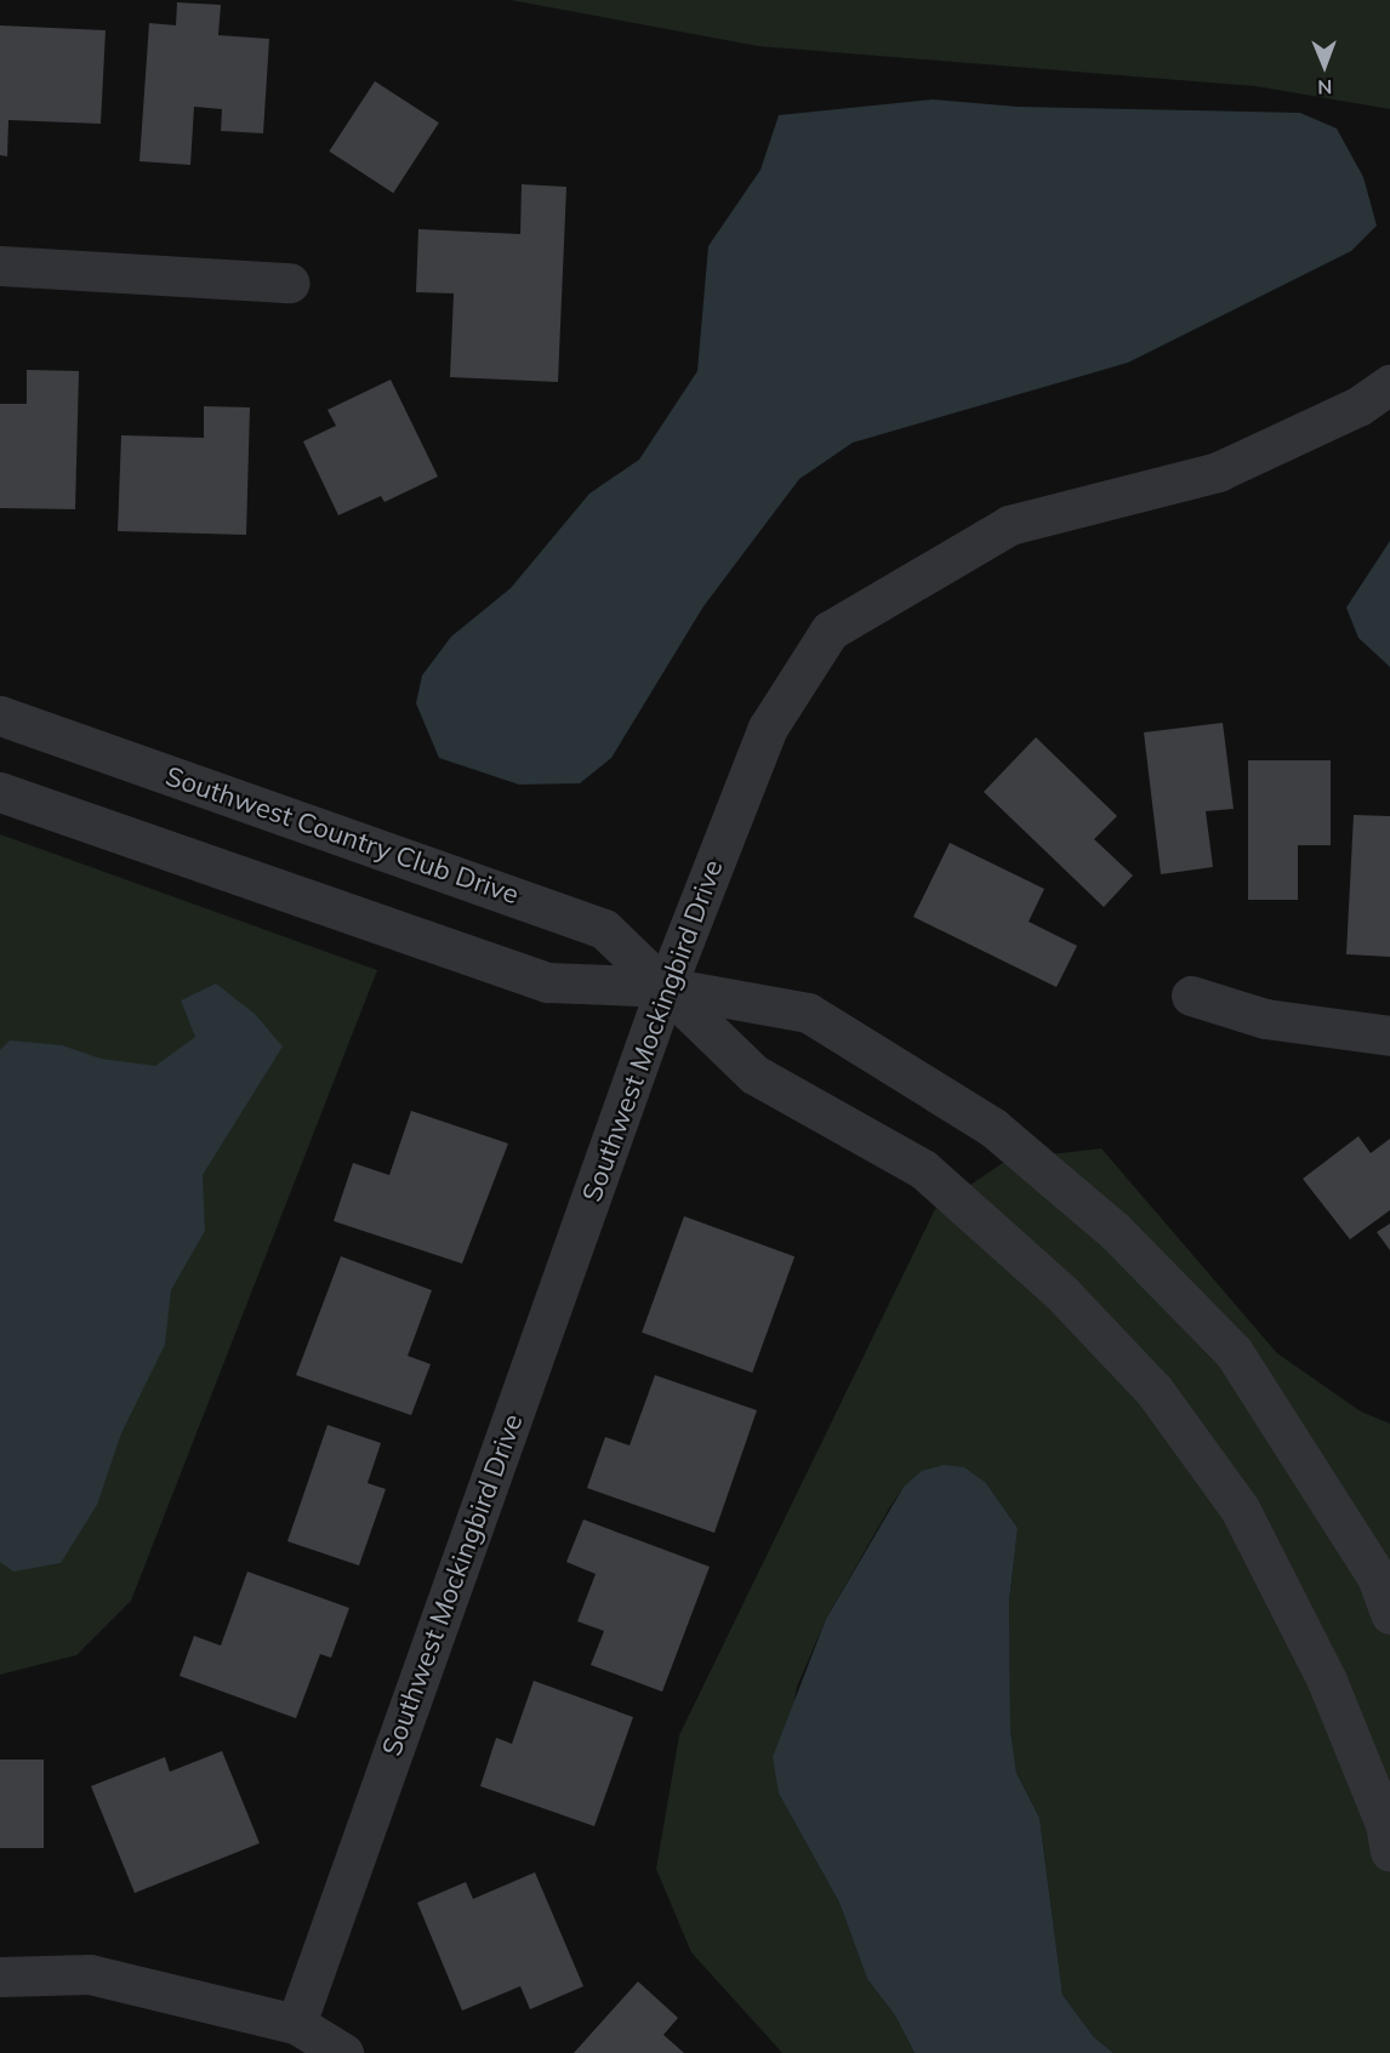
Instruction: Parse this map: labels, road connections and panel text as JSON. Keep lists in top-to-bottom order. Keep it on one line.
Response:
{"streets":{"street":["Southwest Country Club Drive","Southwest Mockingbird Drive"]},"crossings":[["Southwest Country Club Drive","Southwest Mockingbird Drive"]],"north":"bottom"}
